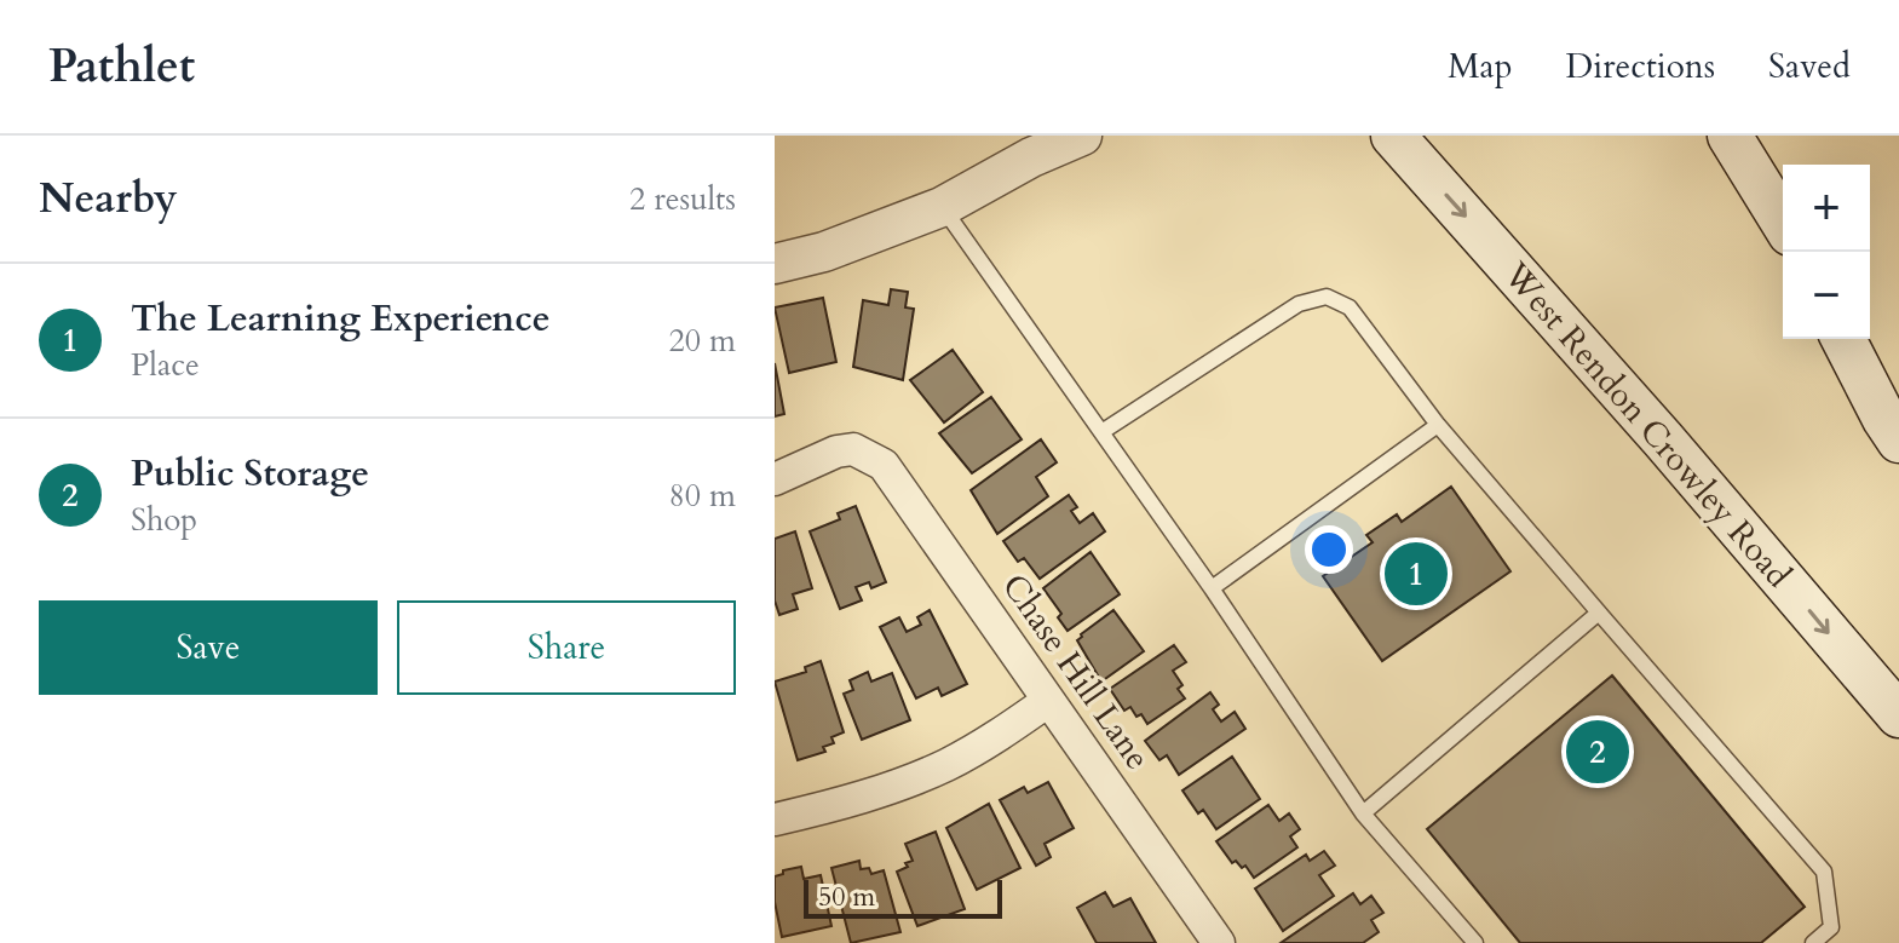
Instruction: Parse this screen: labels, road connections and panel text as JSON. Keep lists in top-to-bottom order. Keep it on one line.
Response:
{"streets":{"main road":["West Rendon Crowley Road"],"street":["Chase Hill Lane"]},"one_way":["West Rendon Crowley Road"],"scale_bar":"50 m","page":{"header":"Pathlet","nav":["Map","Directions","Saved"],"heading":["Nearby","2 results"],"map_buttons":["+","−"],"list":[{"mark":"1","name":"The Learning Experience","note":"Place","value":"20 m"},{"mark":"2","name":"Public Storage","note":"Shop","value":"80 m"}],"pins":["1","2"],"buttons":["Save","Share"],"scale":"50 m"}}
